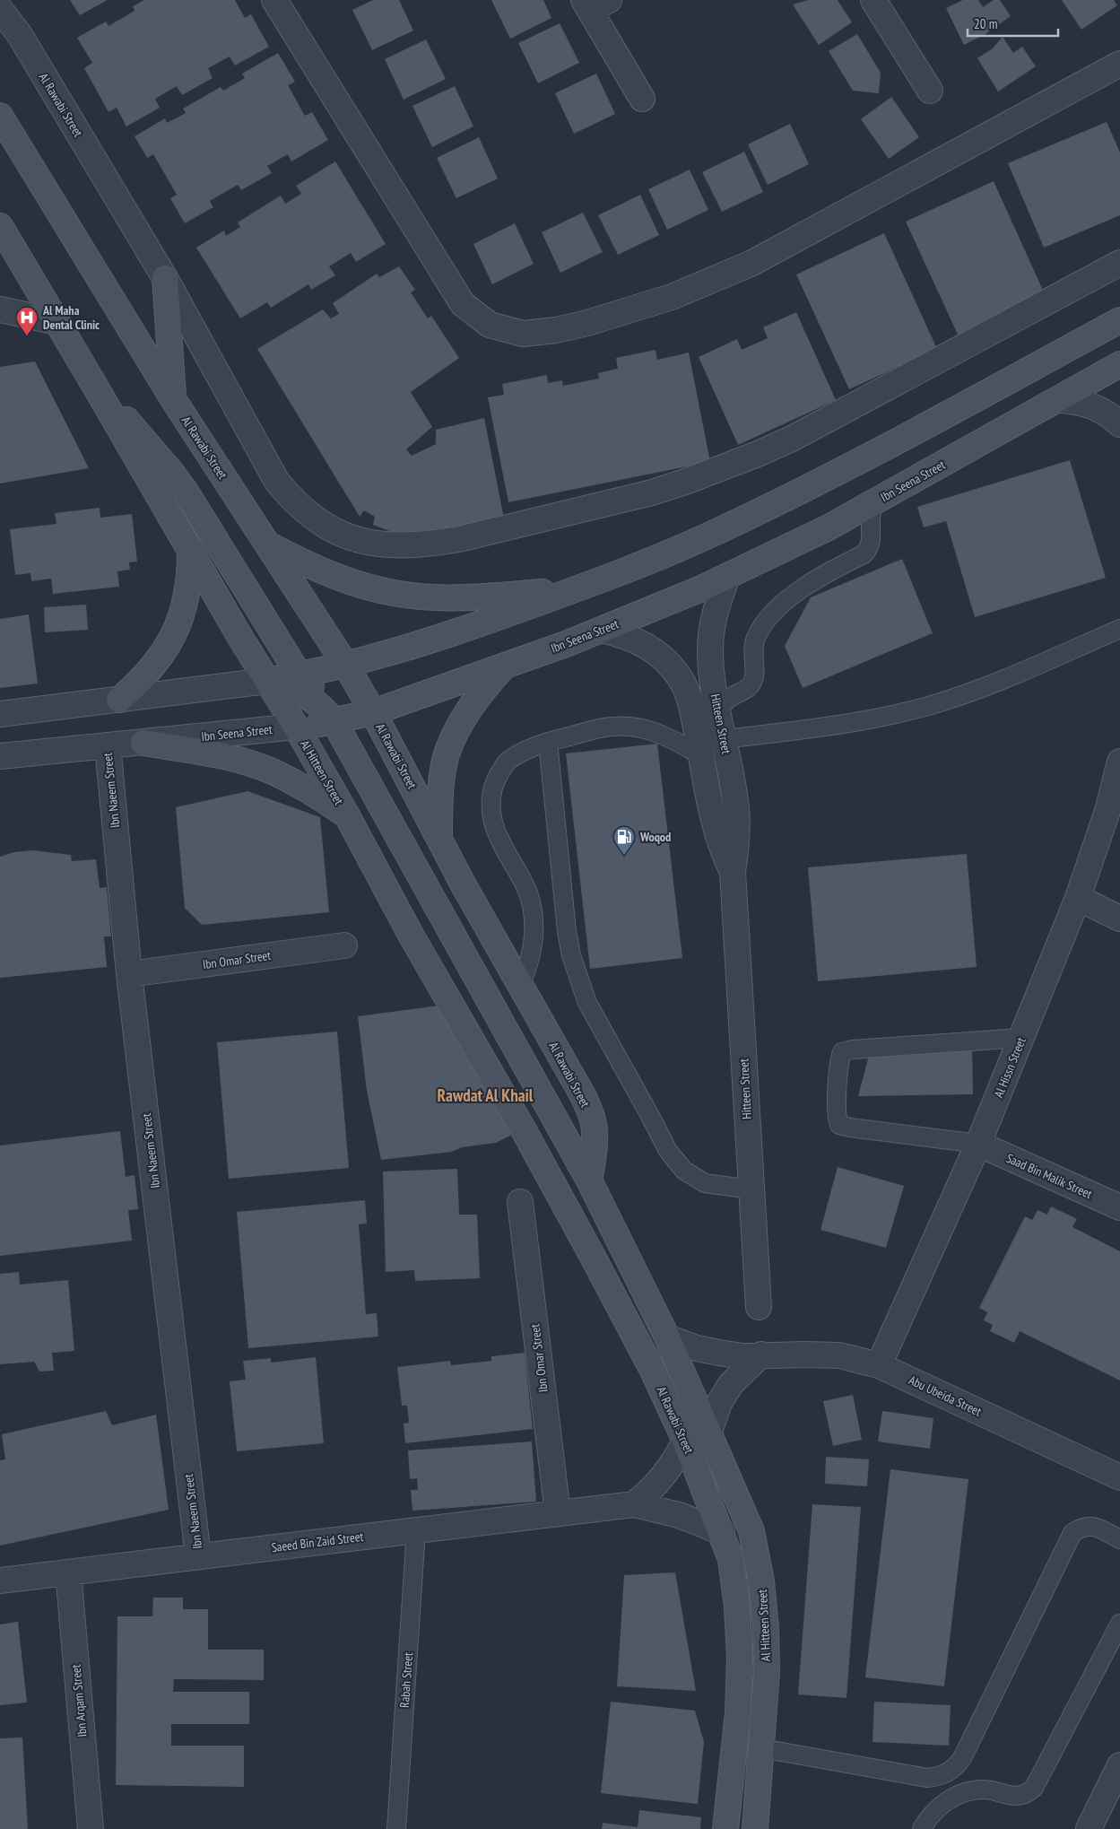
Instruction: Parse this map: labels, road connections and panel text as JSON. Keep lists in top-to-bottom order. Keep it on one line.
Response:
{"streets":{"street":["Al Rawabi Street","Ibn Seena Street","Hitteen Street","Al Hitteen Street","Ibn Naeem Street","Ibn Omar Street","Al Hissn Street","Saad Bin Malik Street","Abu Ubeida Street","Saeed Bin Zaid Street","Ibn Arqam Street"],"lane":["Rabah Street"]},"crossings":[["Al Rawabi Street","Ibn Seena Street"],["Al Rawabi Street","Al Hitteen Street"],["Al Rawabi Street","Saeed Bin Zaid Street"],["Ibn Seena Street","Hitteen Street"],["Ibn Seena Street","Al Hitteen Street"],["Ibn Seena Street","Ibn Naeem Street"],["Al Hitteen Street","Saeed Bin Zaid Street"],["Ibn Naeem Street","Ibn Omar Street"],["Ibn Naeem Street","Saeed Bin Zaid Street"],["Ibn Omar Street","Saeed Bin Zaid Street"],["Al Hissn Street","Saad Bin Malik Street"],["Al Hissn Street","Abu Ubeida Street"],["Saeed Bin Zaid Street","Rabah Street"],["Saeed Bin Zaid Street","Ibn Arqam Street"]],"districts":["Rawdat Al Khail"],"places":{"hospital":["Al Maha Dental Clinic"],"fuel station":["Woqod"]},"scale_bar":"20 m"}
